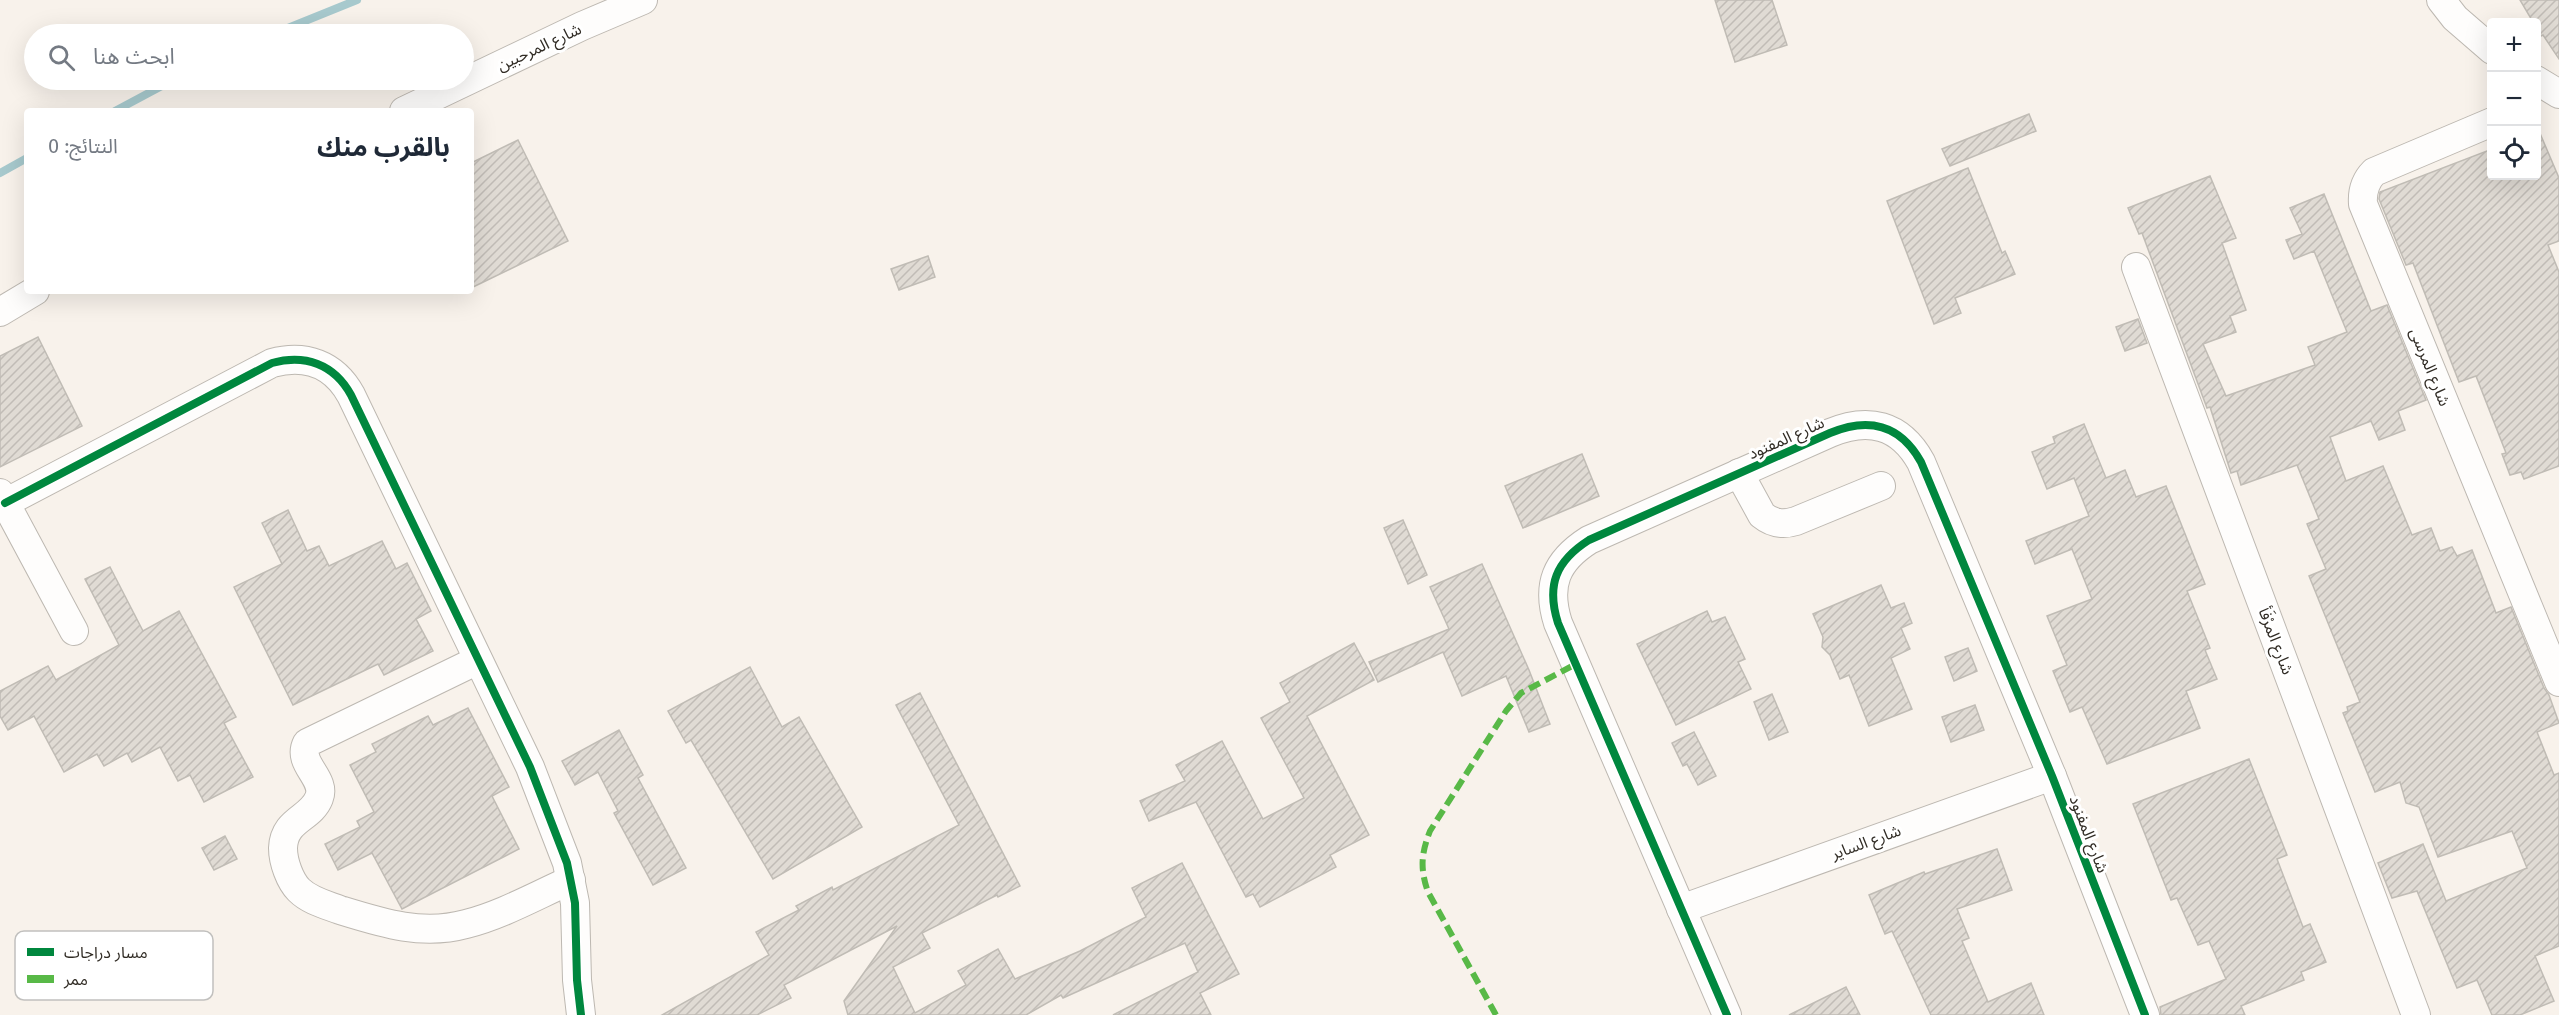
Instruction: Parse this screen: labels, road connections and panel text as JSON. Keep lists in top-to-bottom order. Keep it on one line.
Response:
{"streets":{"street":["شارع المرحبين","شارع المرسى","شارع المفنود","شارع المرْفَأ","شارع الساير"]},"crossings":[["شارع المفنود","شارع الساير"]],"legend":["مسار دراجات","ممر"],"page":{"map_buttons":["+","−"],"search":"ابحث هنا","heading":["بالقرب منك","النتائج: 0"]}}
